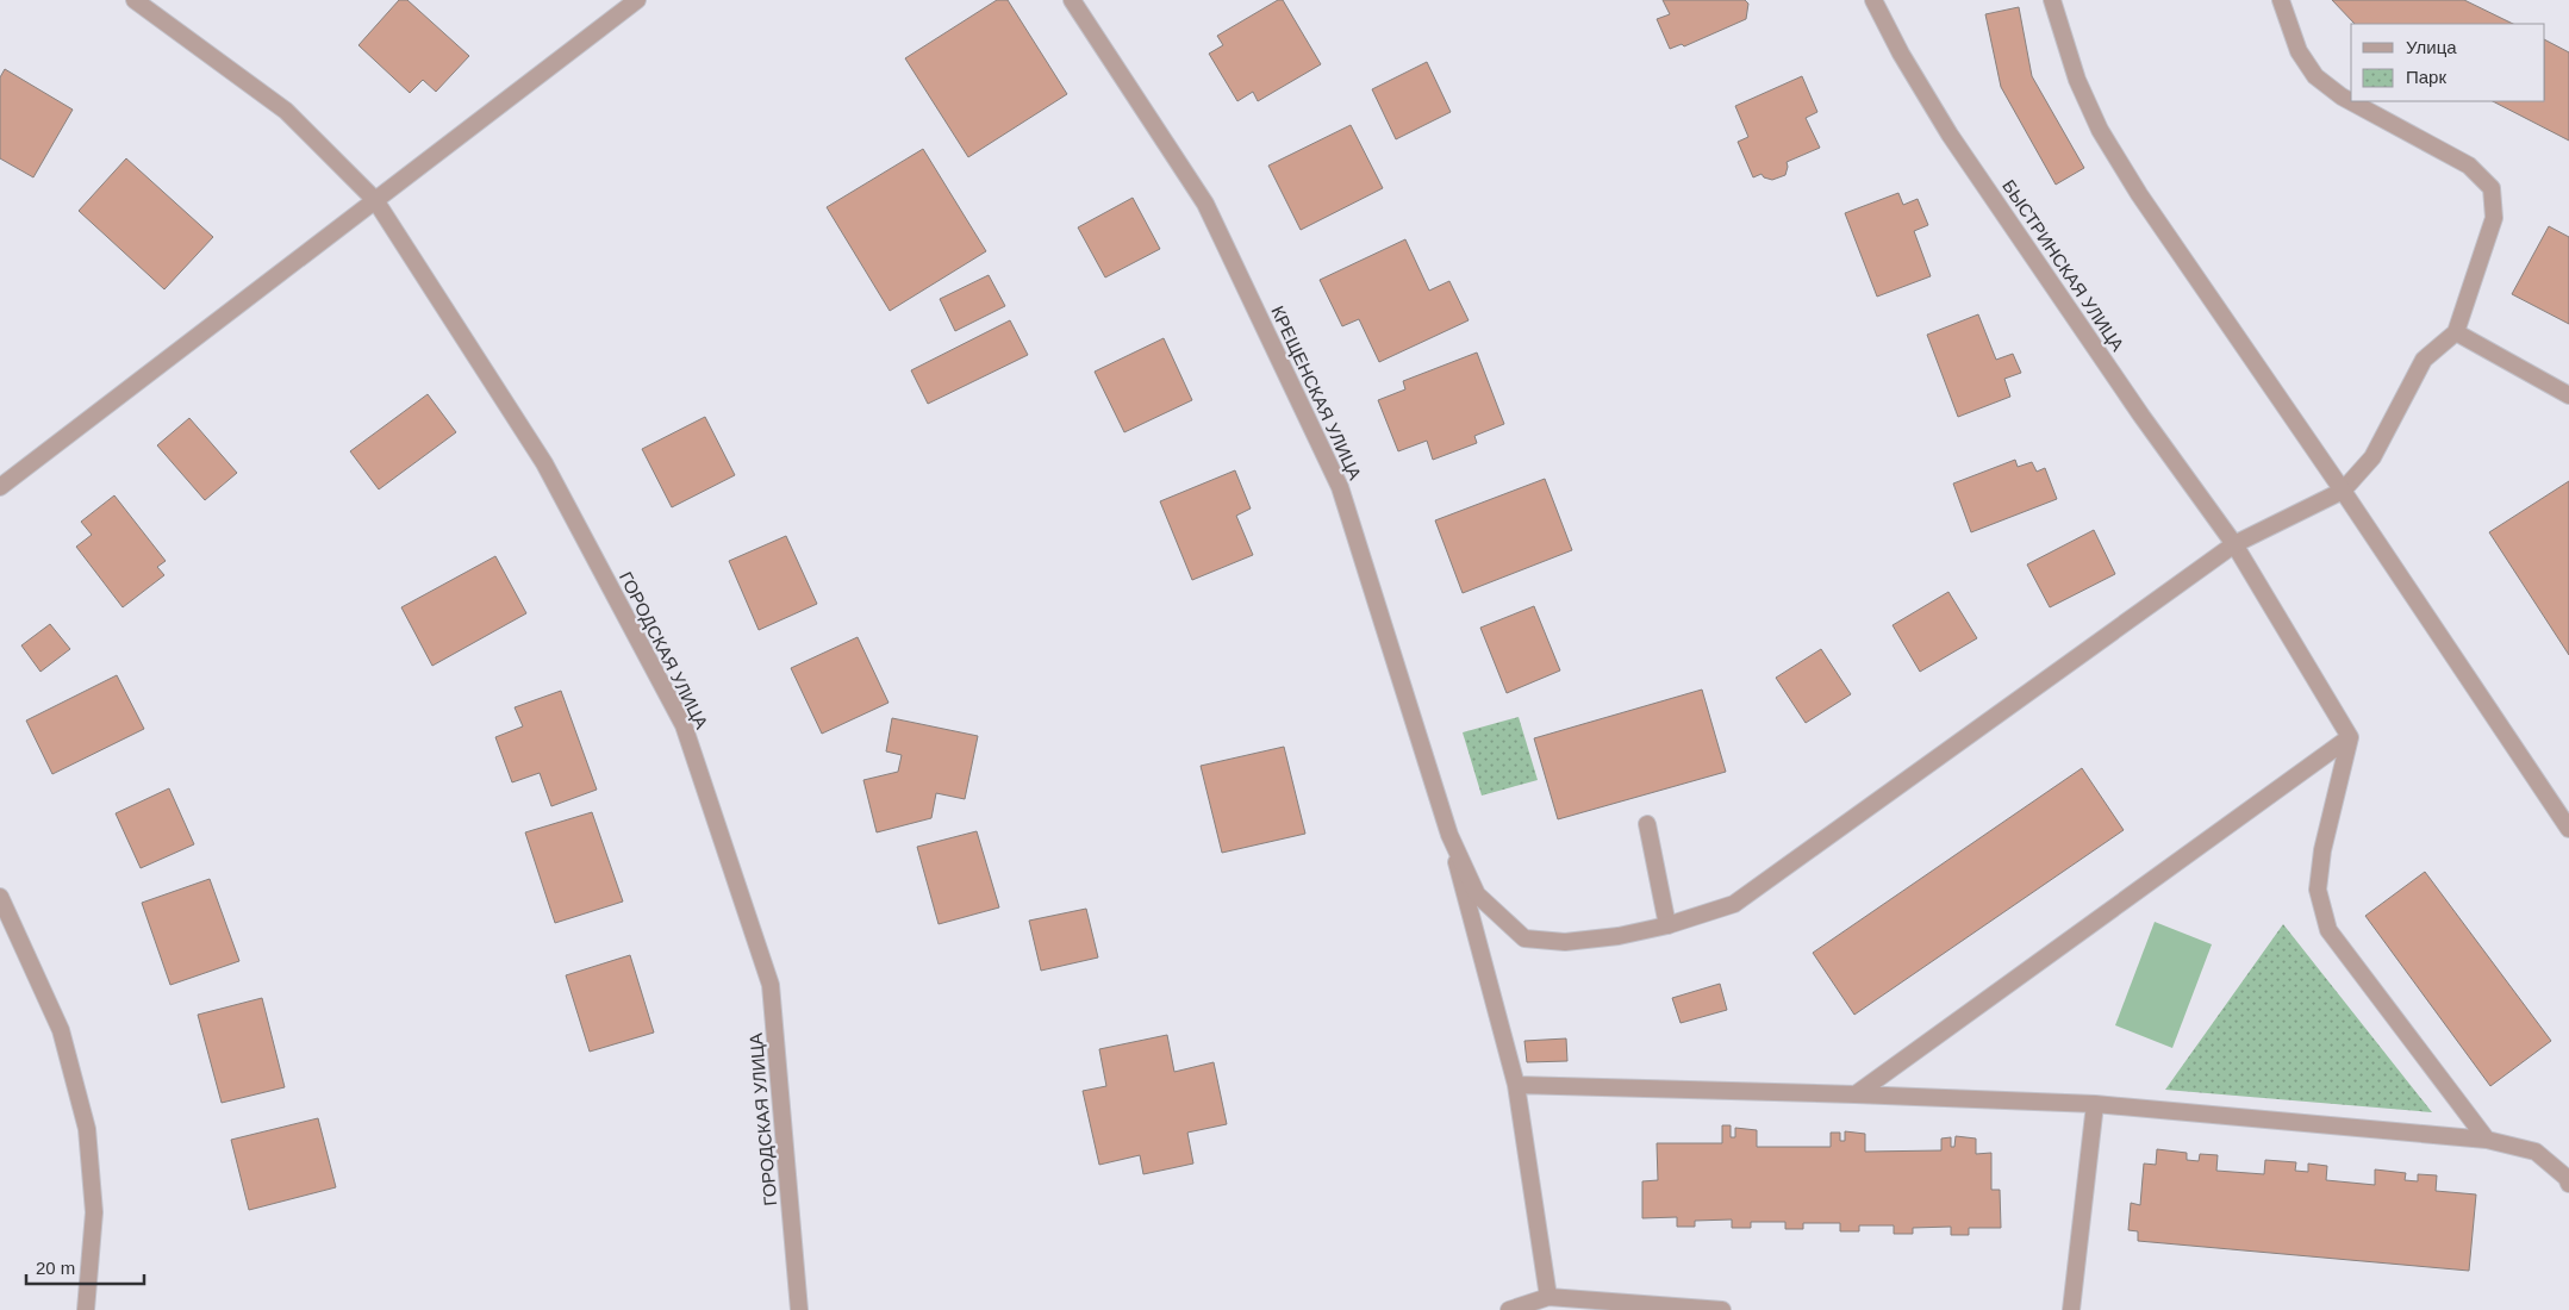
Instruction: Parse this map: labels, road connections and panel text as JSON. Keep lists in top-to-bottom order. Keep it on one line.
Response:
{"streets":{"street":["БЫСТРИНСКАЯ УЛИЦА","КРЕЩЕНСКАЯ УЛИЦА","ГОРОДСКАЯ УЛИЦА"]},"legend":["Улица","Парк"],"scale_bar":"20 m"}
